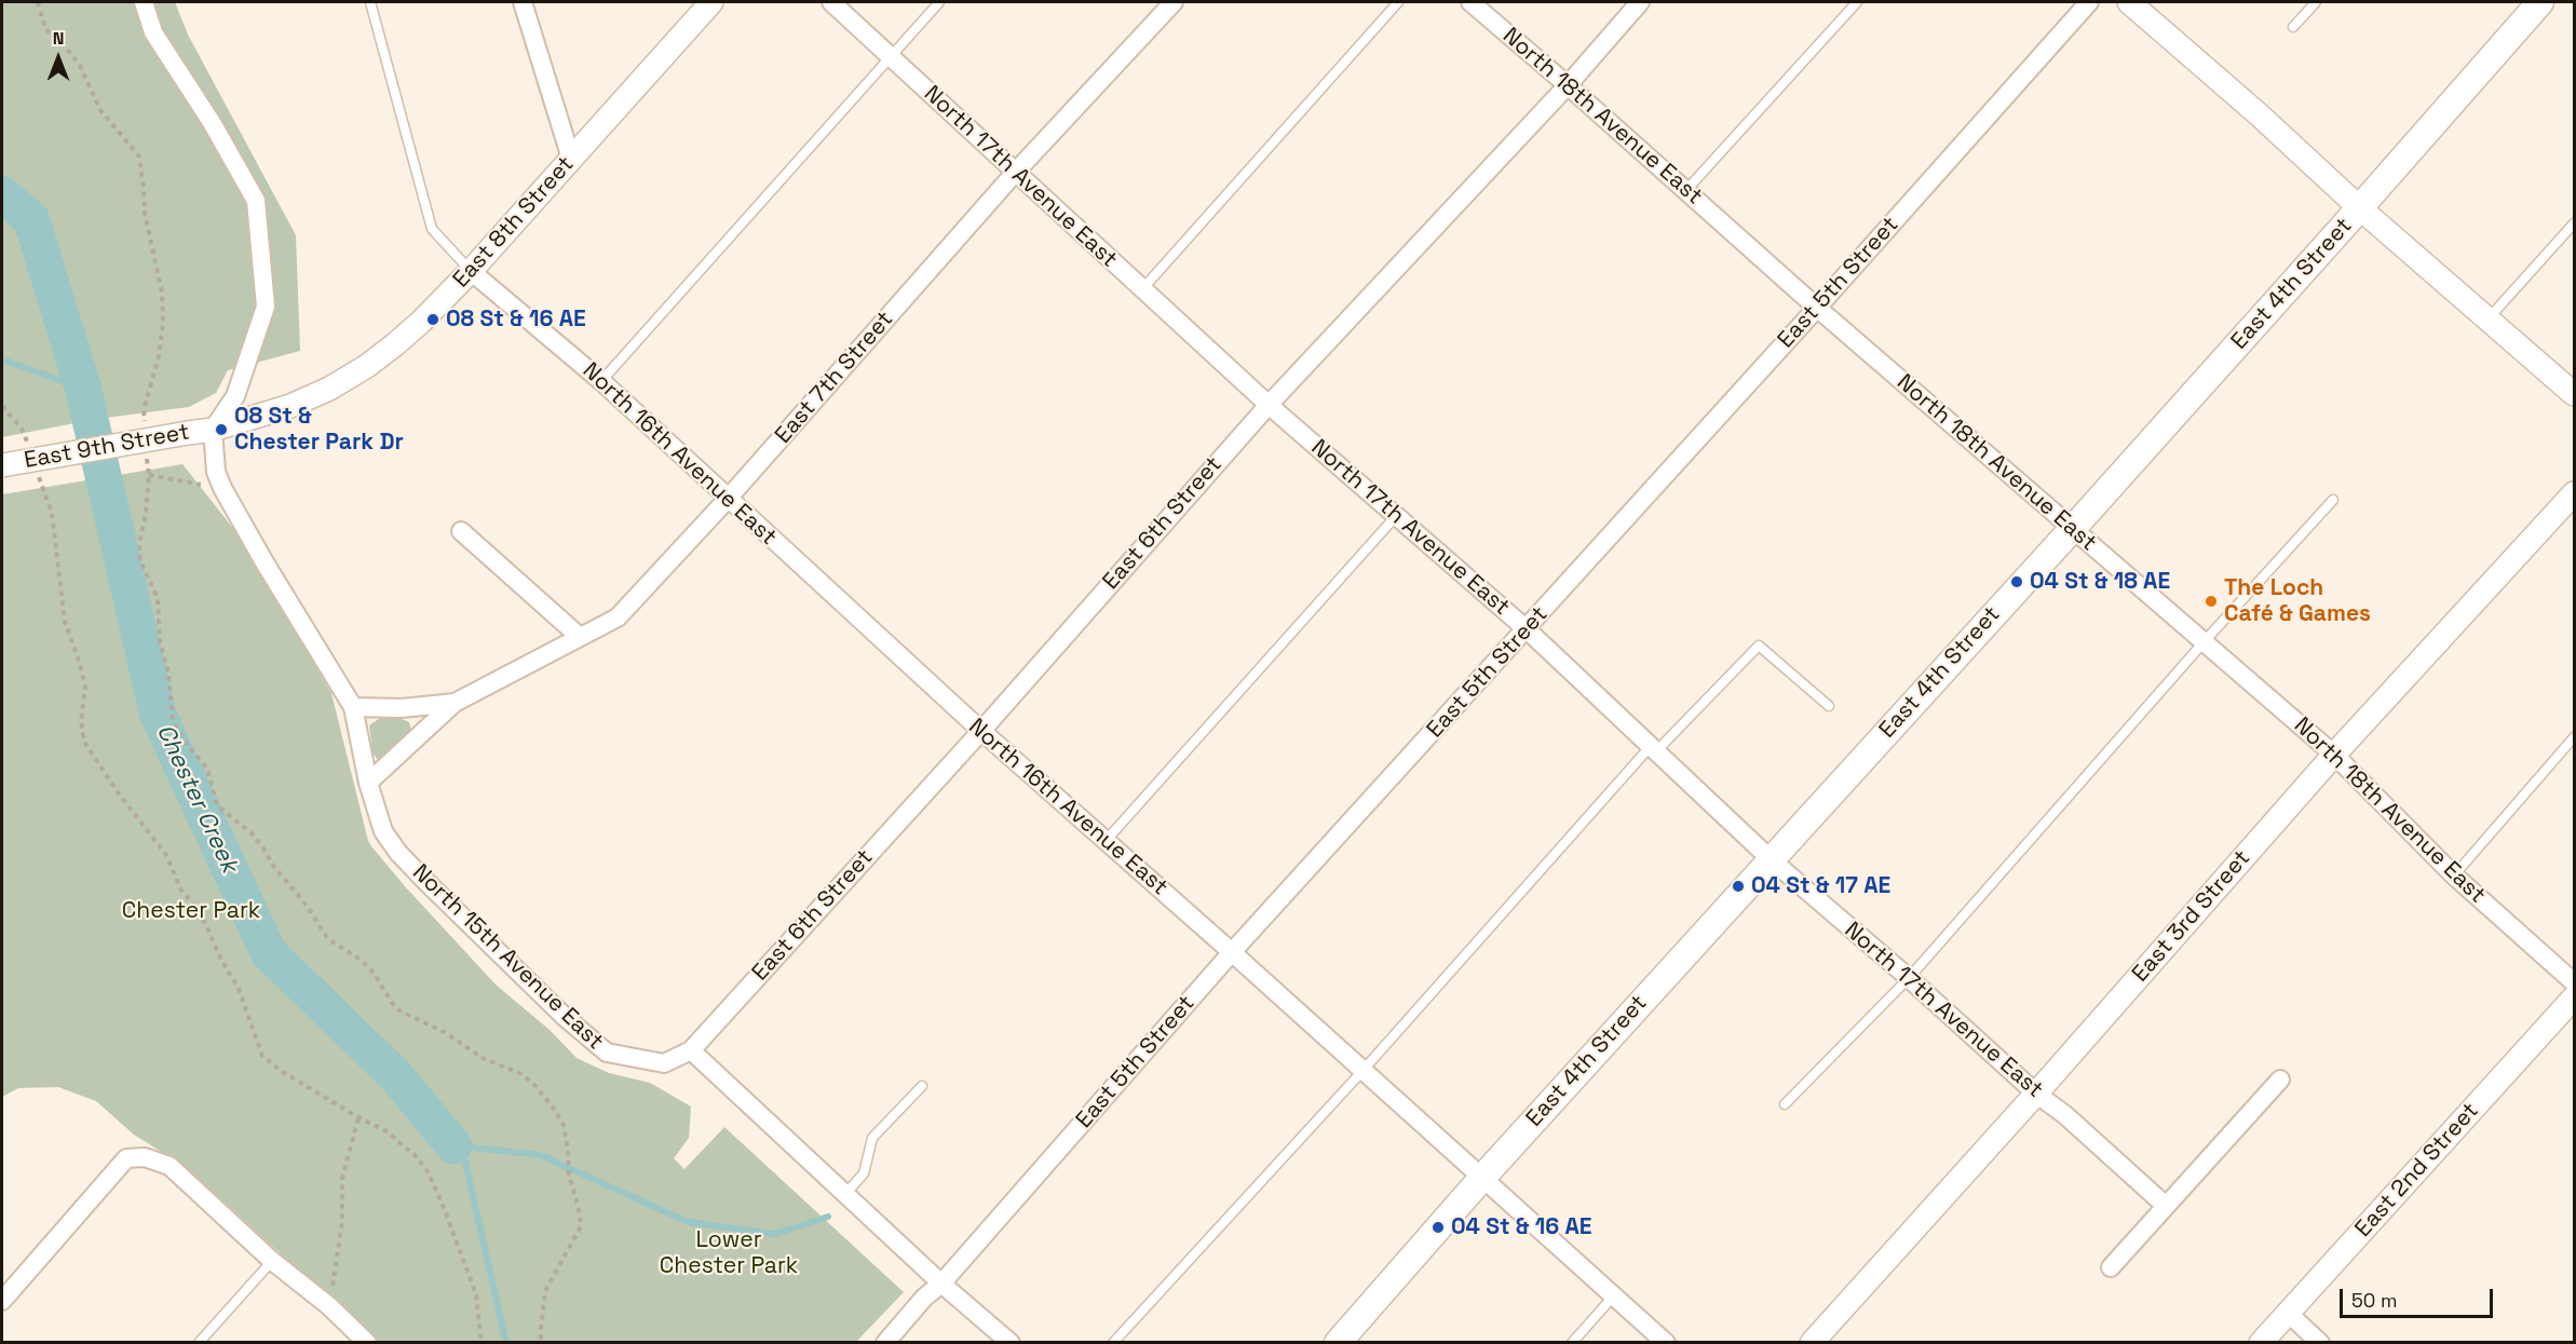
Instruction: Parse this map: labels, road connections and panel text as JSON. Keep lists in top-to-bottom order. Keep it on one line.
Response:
{"streets":{"main road":["East 4th Street"],"street":["North 18th Avenue East","North 17th Avenue East","East 8th Street","East 5th Street","East 7th Street","East 9th Street","North 16th Avenue East","East 6th Street","East 3rd Street","North 15th Avenue East","East 2nd Street"]},"crossings":[["North 18th Avenue East","East 5th Street"],["North 18th Avenue East","East 4th Street"],["North 18th Avenue East","East 6th Street"],["North 18th Avenue East","East 3rd Street"],["North 17th Avenue East","East 5th Street"],["North 17th Avenue East","East 4th Street"],["North 17th Avenue East","East 7th Street"],["North 17th Avenue East","East 6th Street"],["North 17th Avenue East","East 3rd Street"],["East 8th Street","East 9th Street"],["East 8th Street","North 16th Avenue East"],["East 8th Street","North 15th Avenue East"],["East 5th Street","North 16th Avenue East"],["East 4th Street","North 16th Avenue East"],["East 7th Street","North 16th Avenue East"],["East 7th Street","North 15th Avenue East"],["East 9th Street","North 15th Avenue East"],["North 16th Avenue East","East 6th Street"],["East 6th Street","North 15th Avenue East"]],"water":["Chester Creek"],"parks":["Chester Park","Lower Chester Park"],"places":["08 St & 16 AE","08 St & Chester Park Dr","04 St & 18 AE","The Loch Café & Games","04 St & 17 AE","04 St & 16 AE"],"scale_bar":"50 m","north":"top"}
